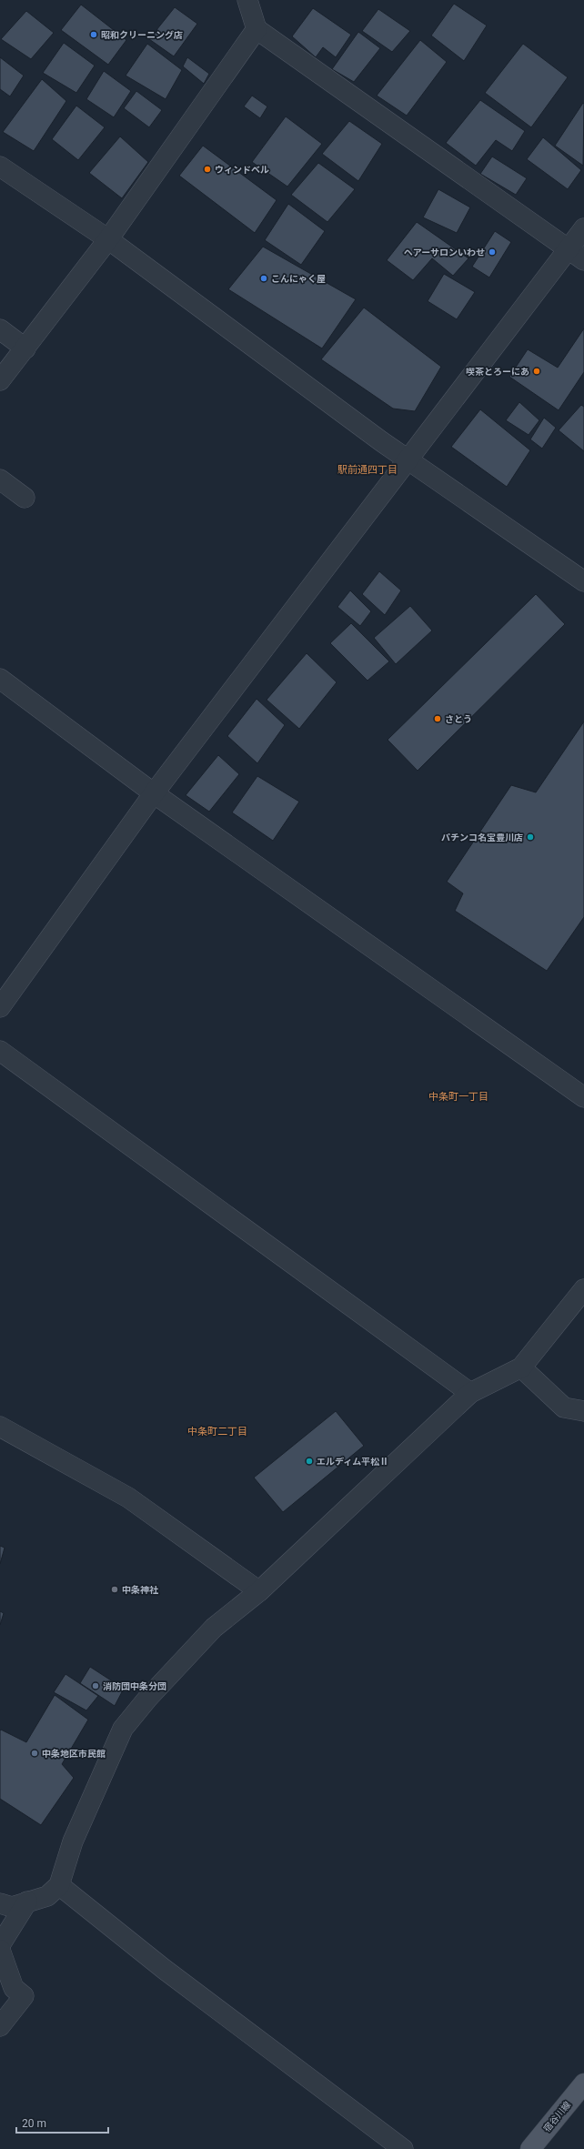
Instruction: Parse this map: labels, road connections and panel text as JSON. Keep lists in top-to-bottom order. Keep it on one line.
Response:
{"streets":{"main road":["宿谷川線"]},"districts":["駅前通四丁目","中条町一丁目","中条町二丁目"],"places":["昭和クリーニング店","ウィンドベル","ヘアーサロンいわせ","こんにゃく屋","喫茶とろーにあ","さとう","パチンコ名宝豊川店","エルディム平松Ⅱ","中条神社","消防団中条分団","中条地区市民館"],"scale_bar":"20 m"}
